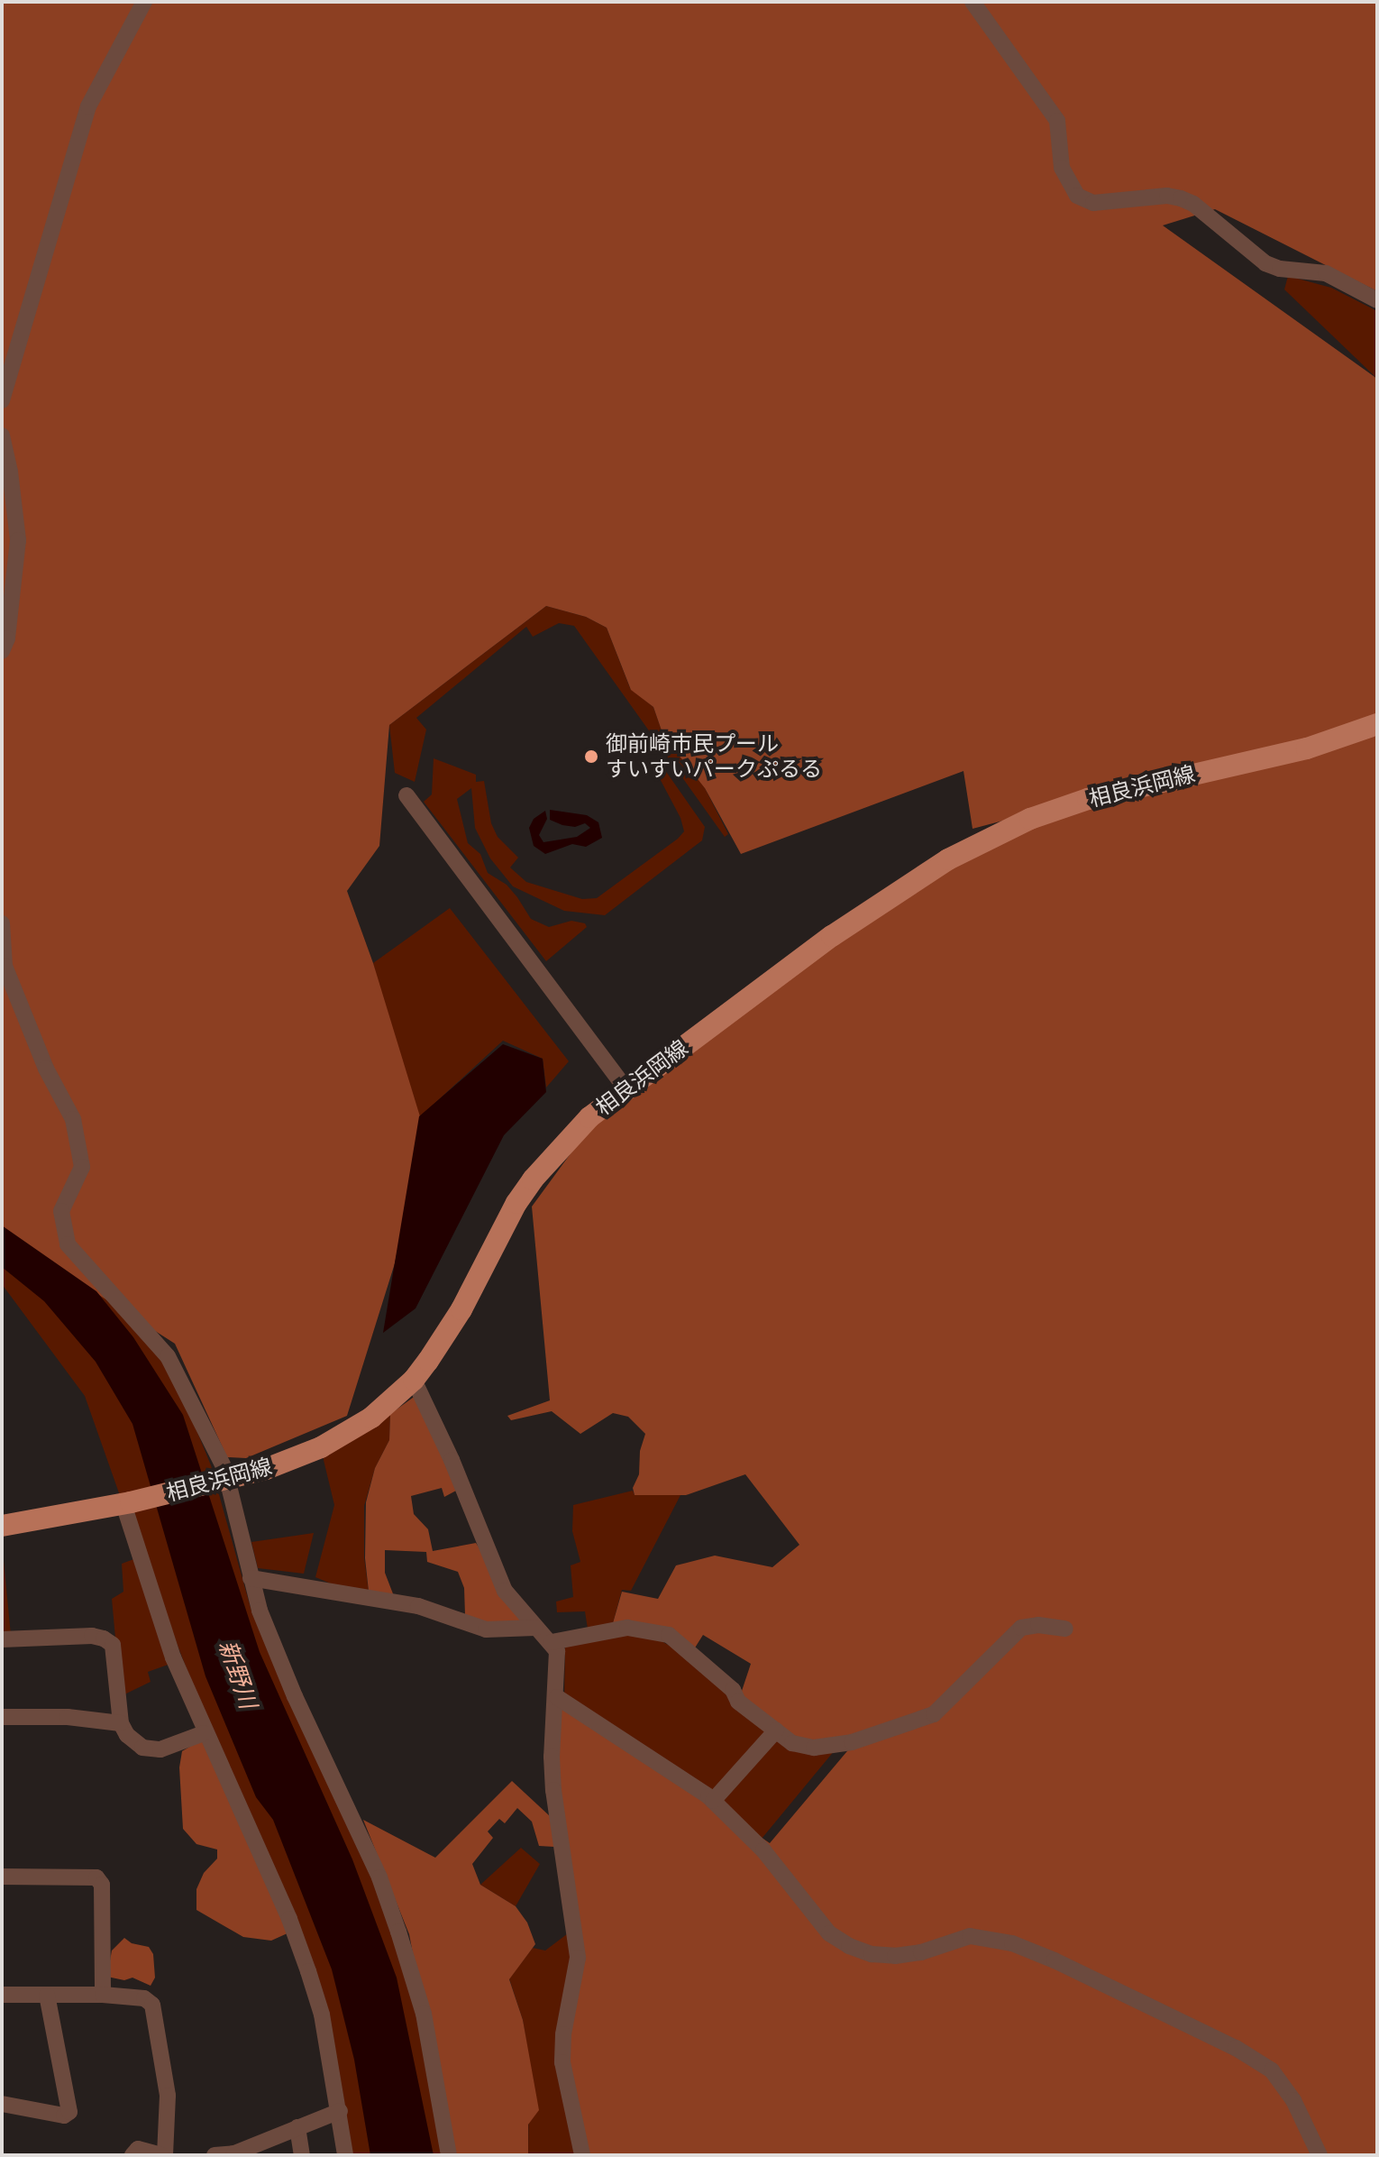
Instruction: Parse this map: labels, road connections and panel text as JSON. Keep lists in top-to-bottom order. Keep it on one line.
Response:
{"streets":{"main road":["相良浜岡線"]},"water":["新野川"],"places":["御前崎市民プール すいすいパークぷるる"]}
